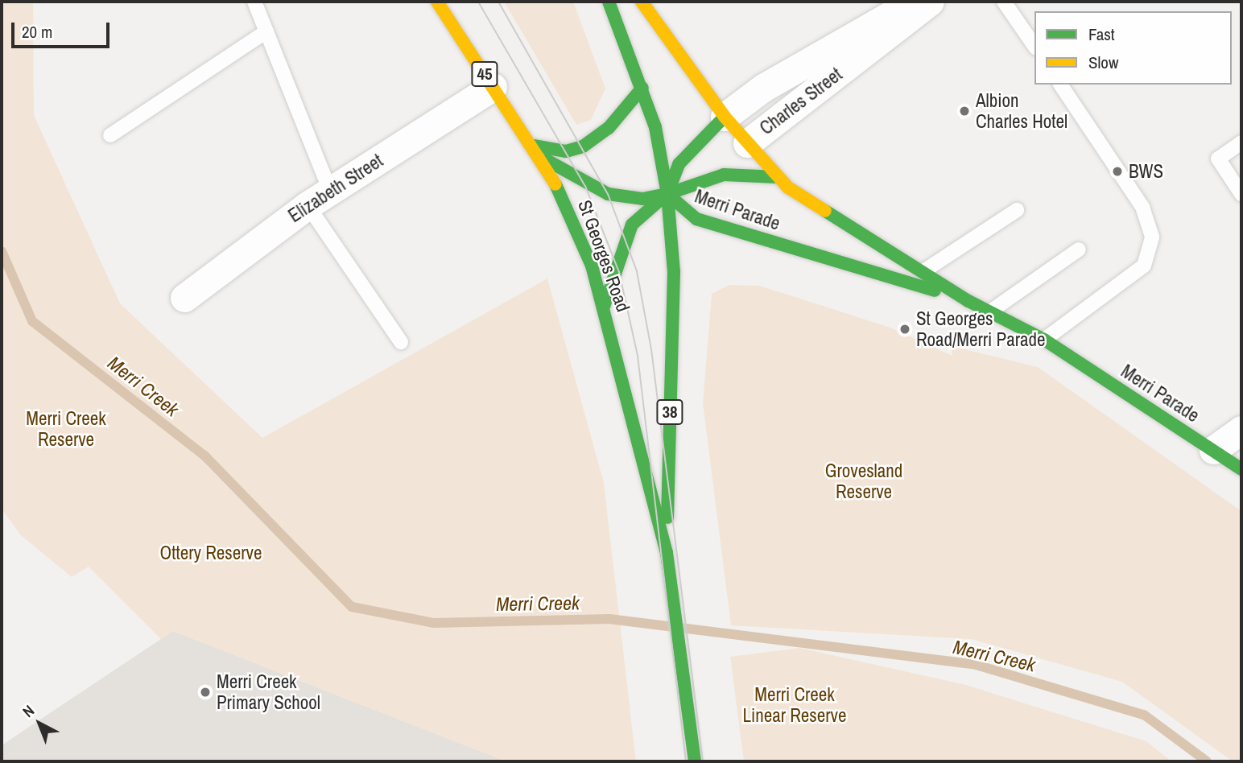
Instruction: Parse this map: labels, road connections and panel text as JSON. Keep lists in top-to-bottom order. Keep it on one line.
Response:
{"streets":{"main road":["45","Charles Street","Merri Parade","St Georges Road","38"],"street":["Elizabeth Street"]},"crossings":[["Charles Street","Merri Parade"],["Charles Street","St Georges Road"],["Elizabeth Street","St Georges Road"],["Merri Parade","St Georges Road"]],"water":["Merri Creek"],"parks":["Merri Creek Reserve","Grovesland Reserve","Ottery Reserve","Merri Creek Linear Reserve"],"places":["Albion Charles Hotel","BWS","St Georges Road/Merri Parade","Merri Creek Primary School"],"legend":["Fast","Slow"],"scale_bar":"20 m","north":"top left"}
